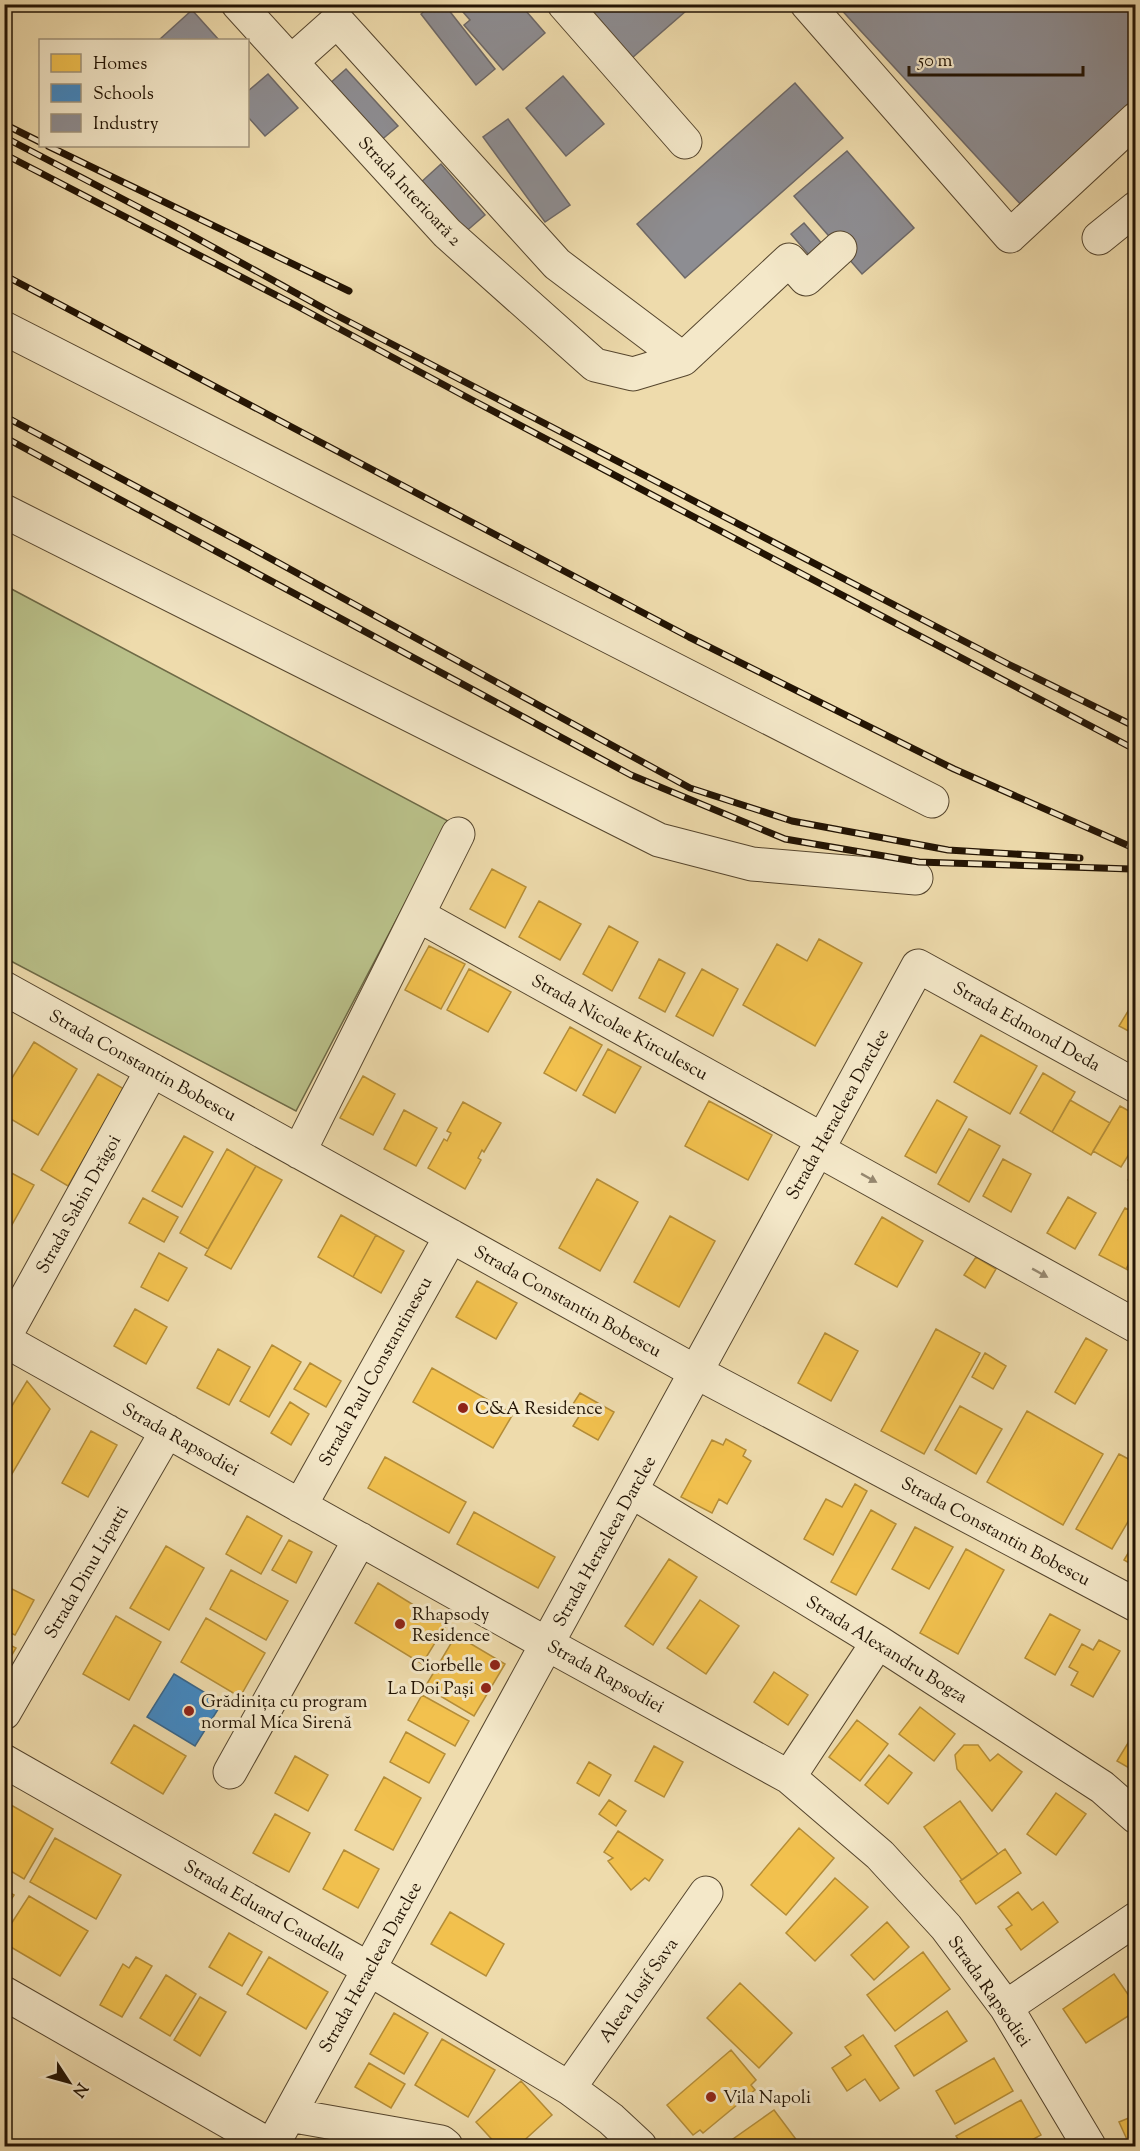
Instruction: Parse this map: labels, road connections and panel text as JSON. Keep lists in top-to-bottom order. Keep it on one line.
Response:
{"streets":{"street":["Strada Interioară 2","Strada Edmond Deda","Strada Nicolae Kirculescu","Strada Constantin Bobescu","Strada Heracleea Darclee","Strada Sabin Drăgoi","Strada Paul Constantinescu","Strada Rapsodiei","Strada Dinu Lipatti","Strada Alexandru Bogza","Strada Eduard Caudella","Aleea Iosif Sava"]},"crossings":[["Strada Edmond Deda","Strada Heracleea Darclee"],["Strada Nicolae Kirculescu","Strada Heracleea Darclee"],["Strada Constantin Bobescu","Strada Heracleea Darclee"],["Strada Constantin Bobescu","Strada Sabin Drăgoi"],["Strada Constantin Bobescu","Strada Paul Constantinescu"],["Strada Heracleea Darclee","Strada Rapsodiei"],["Strada Heracleea Darclee","Strada Alexandru Bogza"],["Strada Heracleea Darclee","Strada Eduard Caudella"],["Strada Sabin Drăgoi","Strada Rapsodiei"],["Strada Paul Constantinescu","Strada Rapsodiei"],["Strada Rapsodiei","Strada Dinu Lipatti"],["Strada Eduard Caudella","Aleea Iosif Sava"]],"one_way":["Strada Nicolae Kirculescu"],"places":["C&A Residence","Rhapsody Residence","Ciorbelle","La Doi Pași","Grădinița cu program normal Mica Sirenă","Vila Napoli"],"legend":["Homes","Schools","Industry"],"scale_bar":"50 m","north":"bottom right"}
